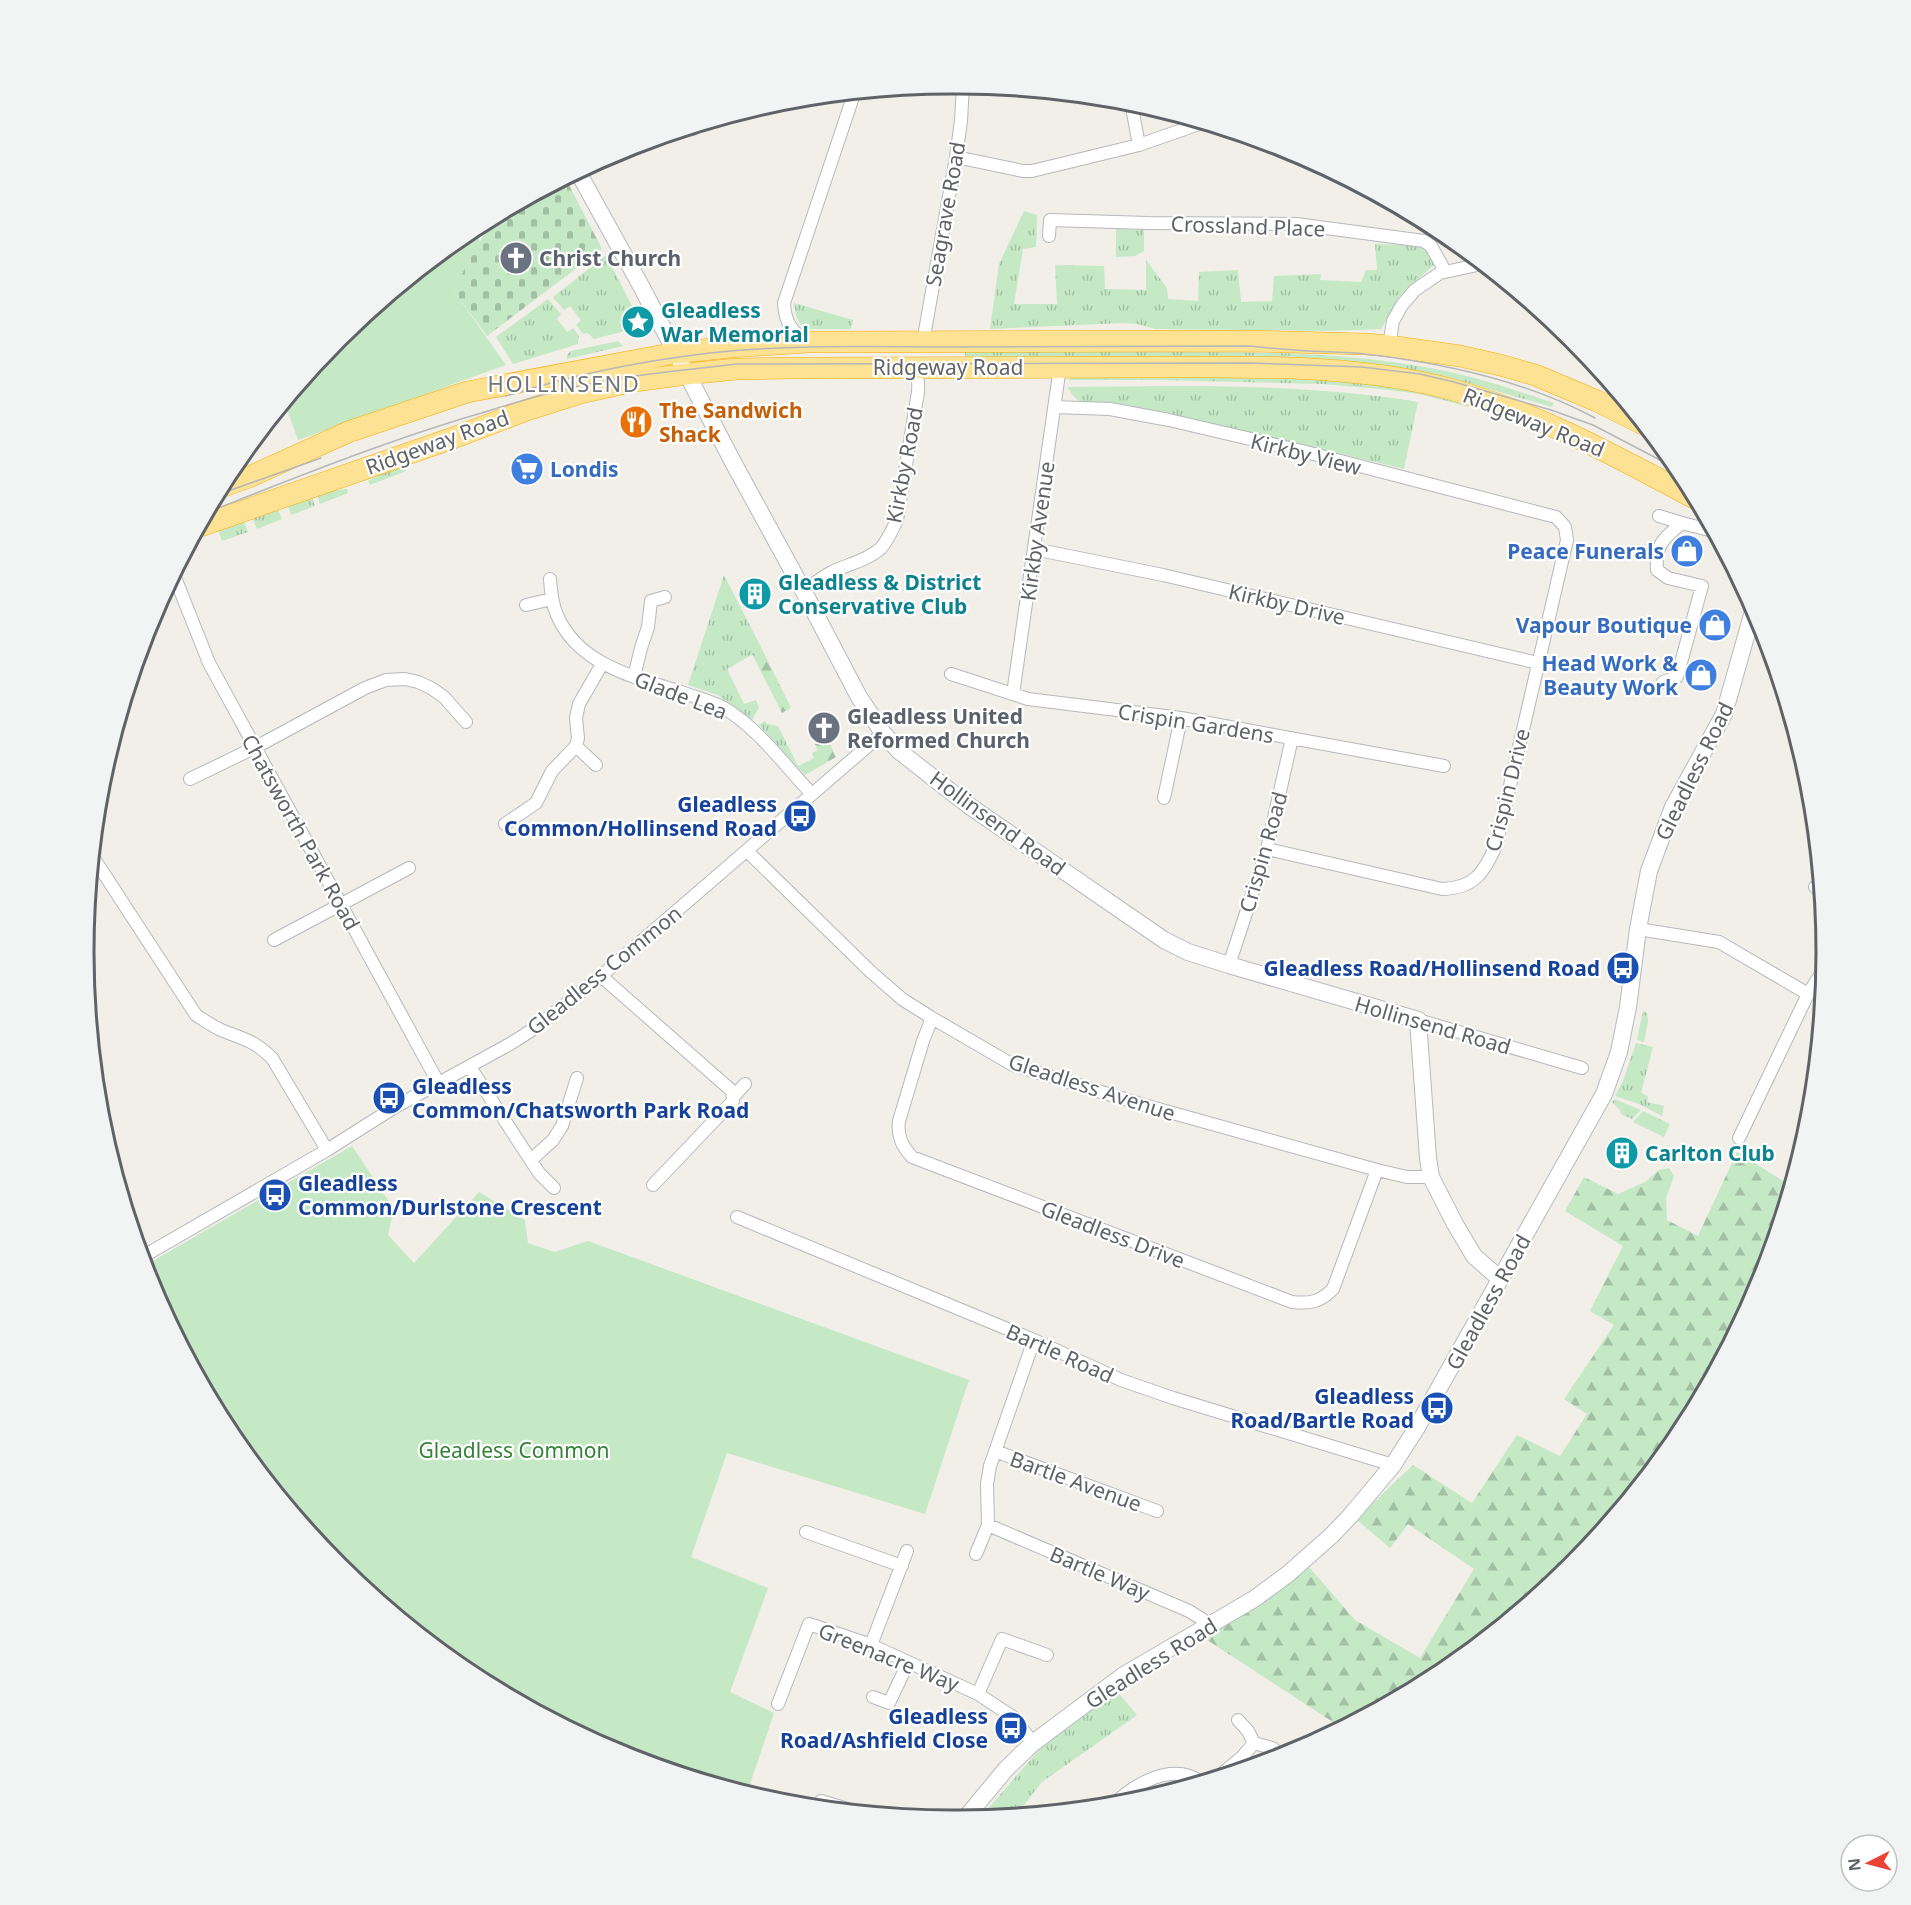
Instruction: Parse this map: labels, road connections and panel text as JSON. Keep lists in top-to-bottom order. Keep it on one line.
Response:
{"streets":{"highway":["Ridgeway Road"],"main road":["Gleadless Road","Hollinsend Road"],"street":["Seagrave Road","Crossland Place","Kirkby View","Kirkby Road","Kirkby Avenue","Kirkby Drive","Glade Lea","Crispin Gardens","Crispin Drive","Chatsworth Park Road","Crispin Road","Gleadless Common","Gleadless Avenue","Gleadless Drive","Bartle Road","Bartle Avenue","Bartle Way","Greenacre Way"]},"crossings":[["Seagrave Road","Ridgeway Road"],["Ridgeway Road","Kirkby Road"],["Ridgeway Road","Kirkby Avenue"],["Ridgeway Road","Hollinsend Road"],["Kirkby View","Kirkby Avenue"],["Kirkby View","Crispin Drive"],["Kirkby Road","Hollinsend Road"],["Kirkby Avenue","Kirkby Drive"],["Kirkby Avenue","Crispin Gardens"],["Kirkby Drive","Crispin Drive"],["Glade Lea","Gleadless Common"],["Crispin Gardens","Crispin Road"],["Gleadless Road","Bartle Road"],["Gleadless Road","Bartle Way"],["Gleadless Road","Greenacre Way"],["Crispin Drive","Crispin Road"],["Hollinsend Road","Crispin Road"],["Hollinsend Road","Gleadless Common"],["Chatsworth Park Road","Gleadless Common"],["Gleadless Common","Gleadless Avenue"],["Gleadless Avenue","Gleadless Drive"]],"districts":["HOLLINSEND"],"parks":["Gleadless Common"],"places":{"church":["Christ Church","Gleadless United Reformed Church"],"place":["Gleadless War Memorial"],"restaurant":["The Sandwich Shack"],"supermarket":["Londis"],"shop":["Peace Funerals","Vapour Boutique","Head Work & Beauty Work"],"building":["Gleadless & District Conservative Club","Carlton Club"],"bus stop":["Gleadless Common/Hollinsend Road","Gleadless Road/Hollinsend Road","Gleadless Common/Chatsworth Park Road","Gleadless Common/Durlstone Crescent","Gleadless Road/Bartle Road","Gleadless Road/Ashfield Close"]},"north":"left"}
